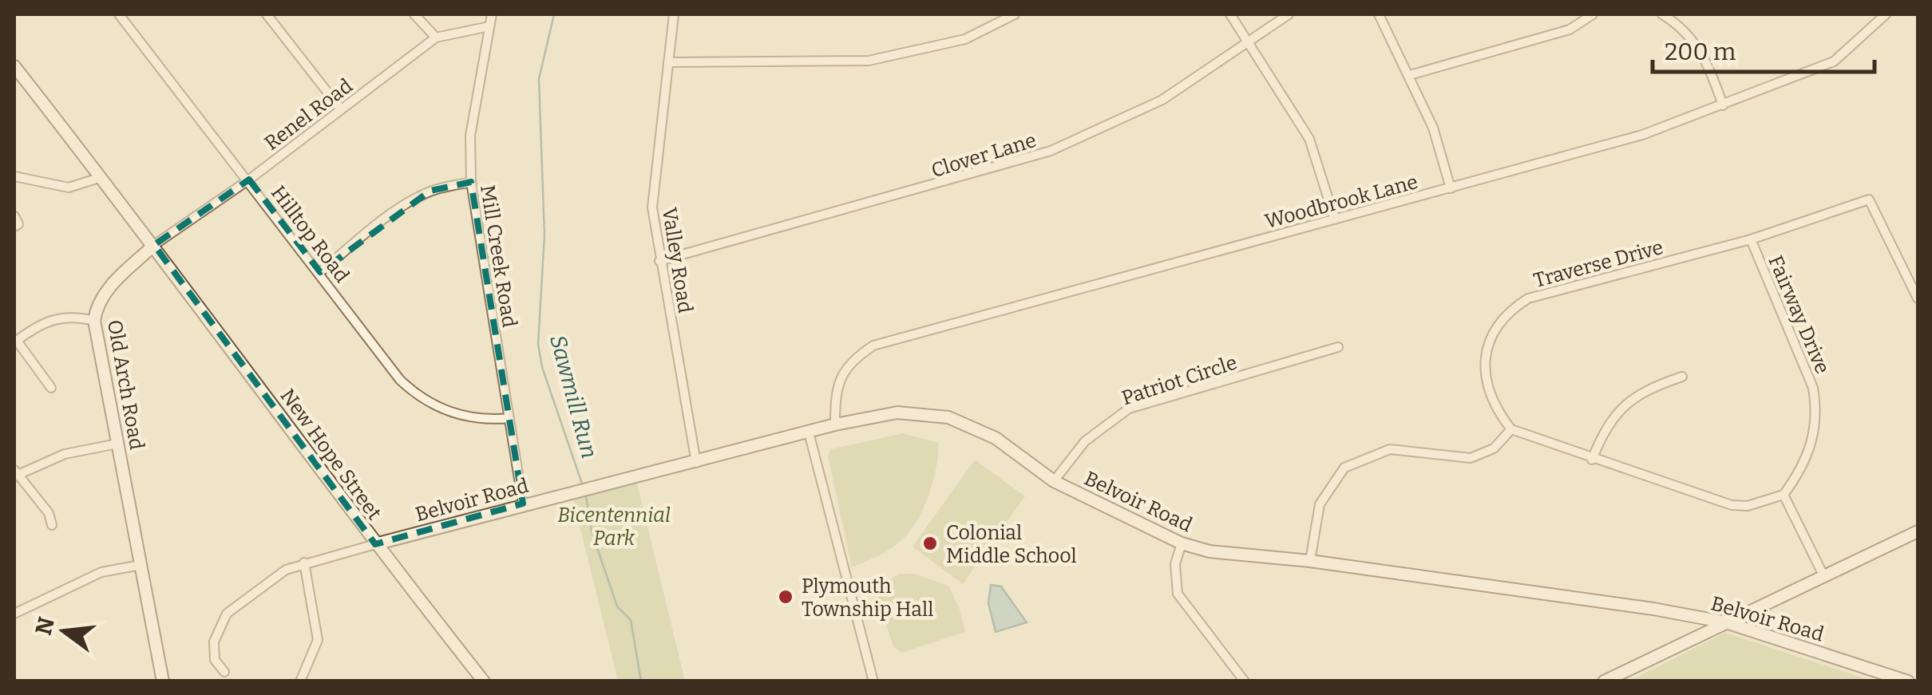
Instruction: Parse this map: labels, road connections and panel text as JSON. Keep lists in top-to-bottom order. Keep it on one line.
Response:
{"streets":{"street":["Renel Road","Clover Lane","Woodbrook Lane","Hilltop Road","Mill Creek Road","Valley Road","Traverse Drive","Fairway Drive","Patriot Circle","Old Arch Road","New Hope Street","Belvoir Road"]},"crossings":[["Renel Road","Hilltop Road"],["Renel Road","Mill Creek Road"],["Renel Road","Old Arch Road"],["Renel Road","New Hope Street"],["Clover Lane","Valley Road"],["Woodbrook Lane","Belvoir Road"],["Hilltop Road","Mill Creek Road"],["Mill Creek Road","Belvoir Road"],["Valley Road","Belvoir Road"],["Traverse Drive","Fairway Drive"],["Patriot Circle","Belvoir Road"],["Old Arch Road","New Hope Street"],["New Hope Street","Belvoir Road"]],"water":["Sawmill Run"],"parks":["Bicentennial Park"],"places":["Colonial Middle School","Plymouth Township Hall"],"scale_bar":"200 m","north":"left"}
